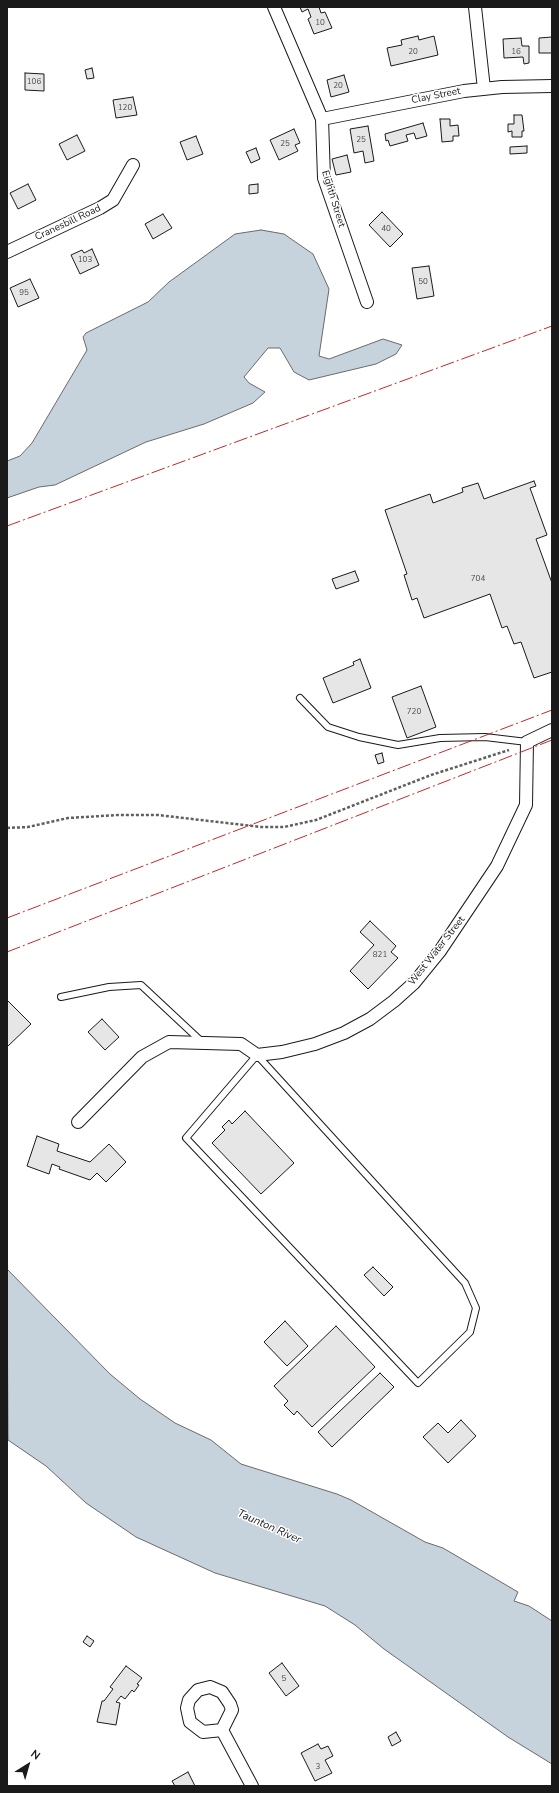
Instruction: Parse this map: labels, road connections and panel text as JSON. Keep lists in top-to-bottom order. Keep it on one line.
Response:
{"streets":{"street":["Clay Street","Eighth Street","Cranesbill Road","West Water Street"]},"crossings":[["Clay Street","Eighth Street"]],"water":["Taunton River"],"house_numbers":["10","20","16","106","20","120","25","25","40","103","50","95","704","720","821","5","3"],"north":"top right"}
